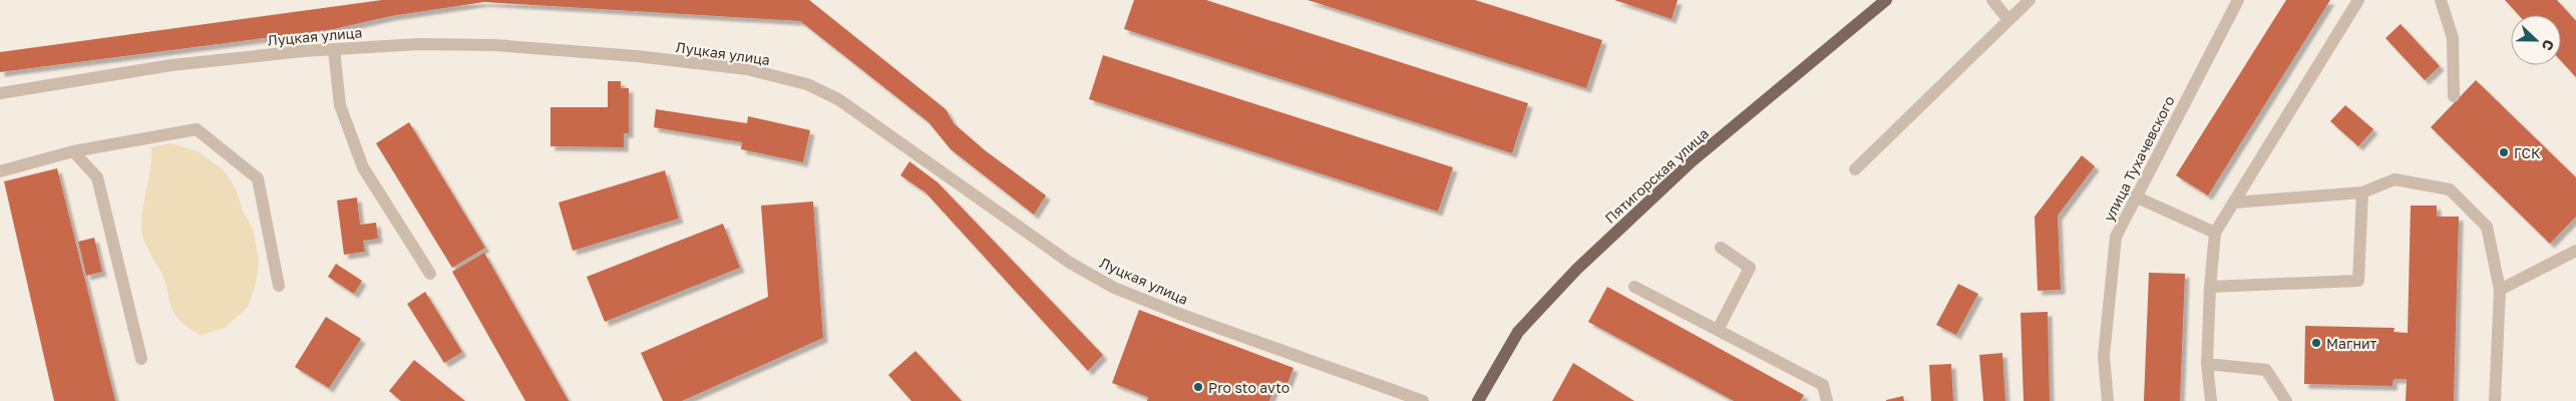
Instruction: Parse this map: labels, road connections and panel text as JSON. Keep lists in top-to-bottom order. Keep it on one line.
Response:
{"streets":{"main road":["Пятигорская улица"],"street":["Луцкая улица","улица Тухачевского"]},"places":["ГСК","Магнит","Pro sto avto"],"north":"right"}
